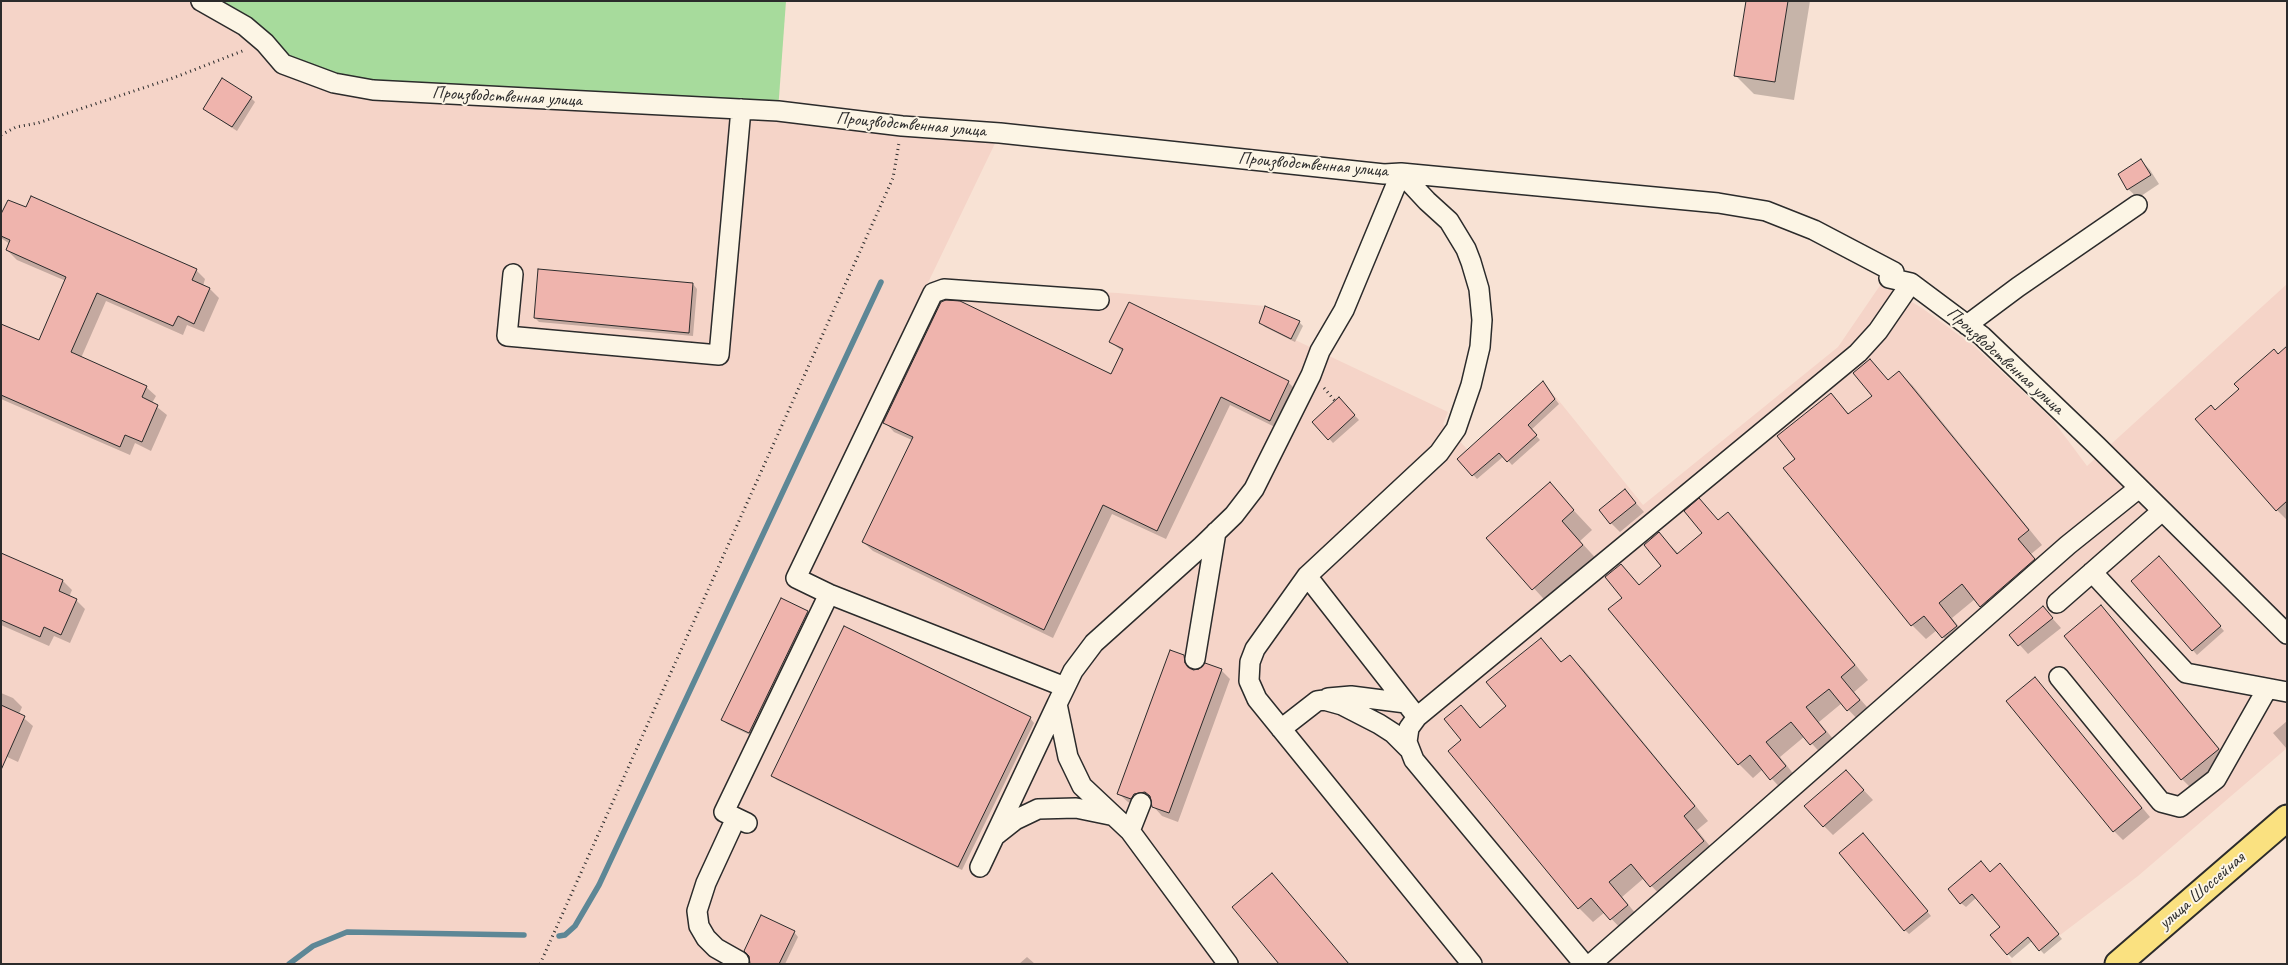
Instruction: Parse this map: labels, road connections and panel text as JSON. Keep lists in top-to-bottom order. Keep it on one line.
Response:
{"streets":{"main road":["улица Шоссейная"],"street":["Производственная улица"]}}
